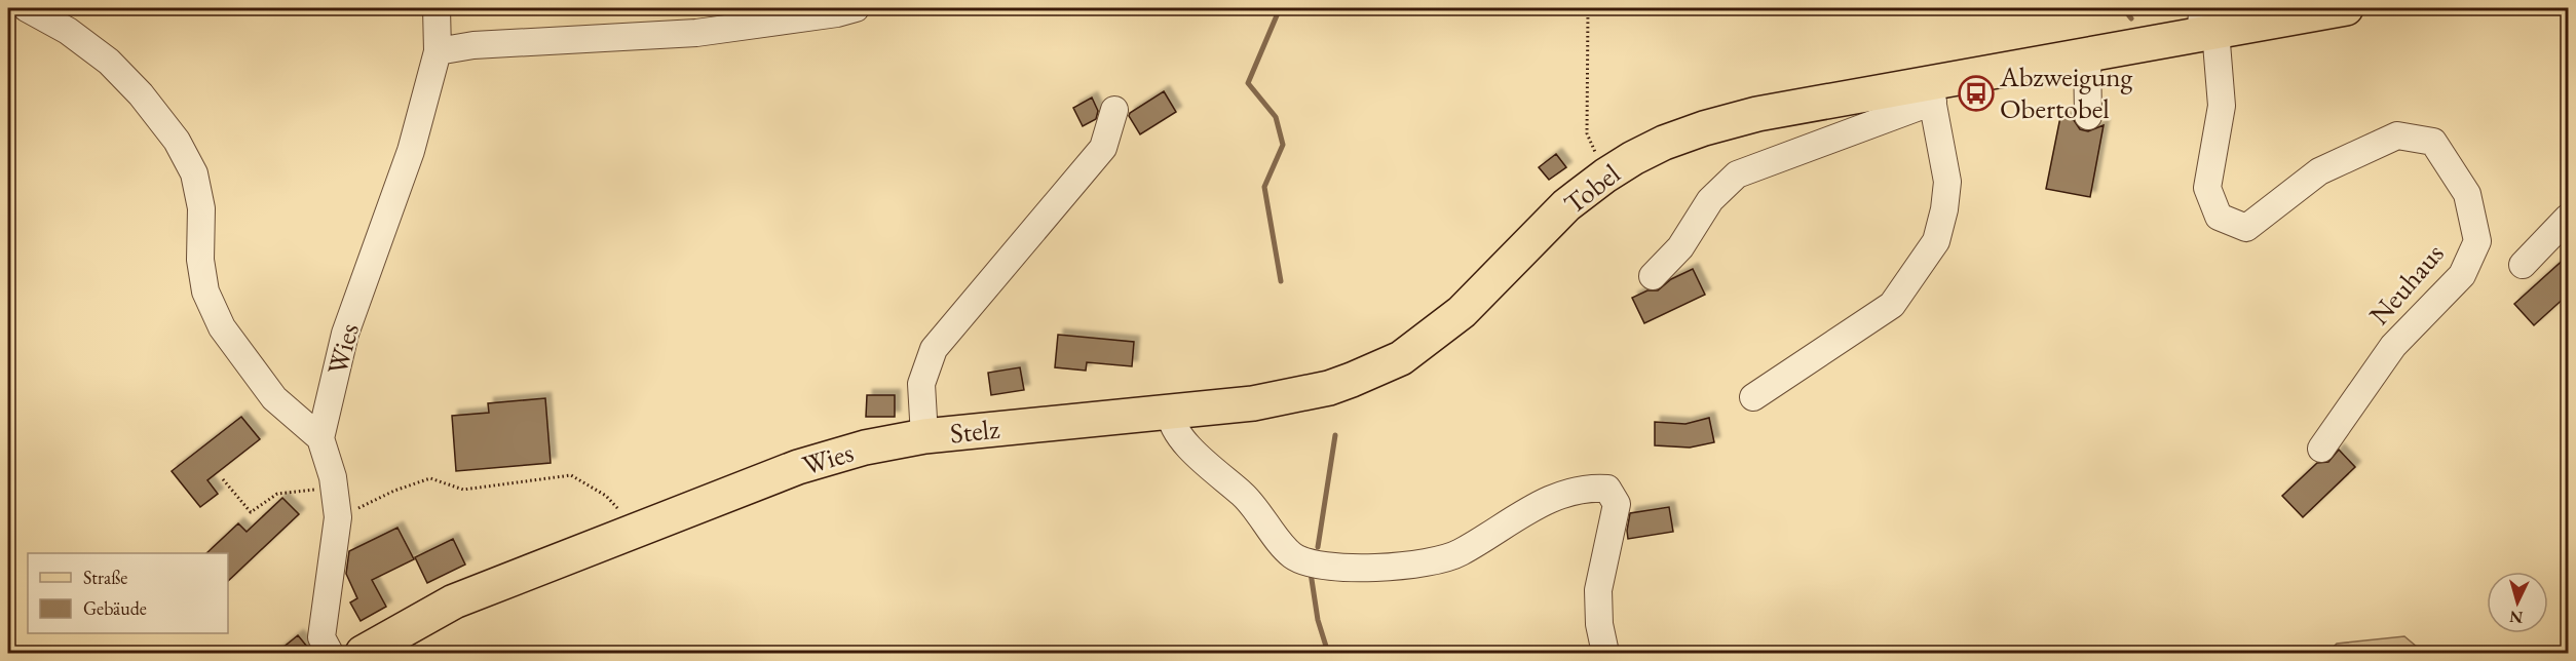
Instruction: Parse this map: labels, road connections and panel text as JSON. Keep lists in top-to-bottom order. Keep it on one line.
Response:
{"streets":{"main road":["Tobel","Wies","Stelz"],"street":["Neuhaus"]},"crossings":[["Tobel","Neuhaus"],["Tobel","Stelz"],["Wies","Stelz"]],"places":{"bus stop":["Abzweigung Obertobel"]},"legend":["Straße","Gebäude"],"north":"bottom"}
